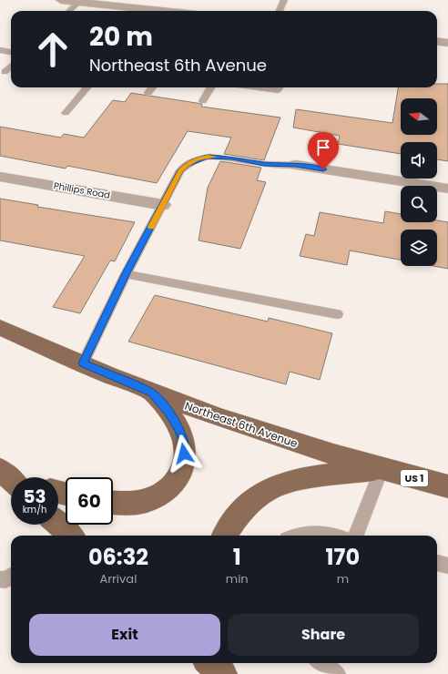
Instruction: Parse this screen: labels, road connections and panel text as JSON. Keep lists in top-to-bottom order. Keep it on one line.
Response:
{"streets":{"main road":["Northeast 6th Avenue","US 1"],"street":["Phillips Road"]},"north":"left","page":{"turn":["20 m","Northeast 6th Avenue"],"speed":"53 km/h","limit":"60","eta":["06:32","Arrival","1","min","170","m"],"buttons":["Exit","Share"]}}
